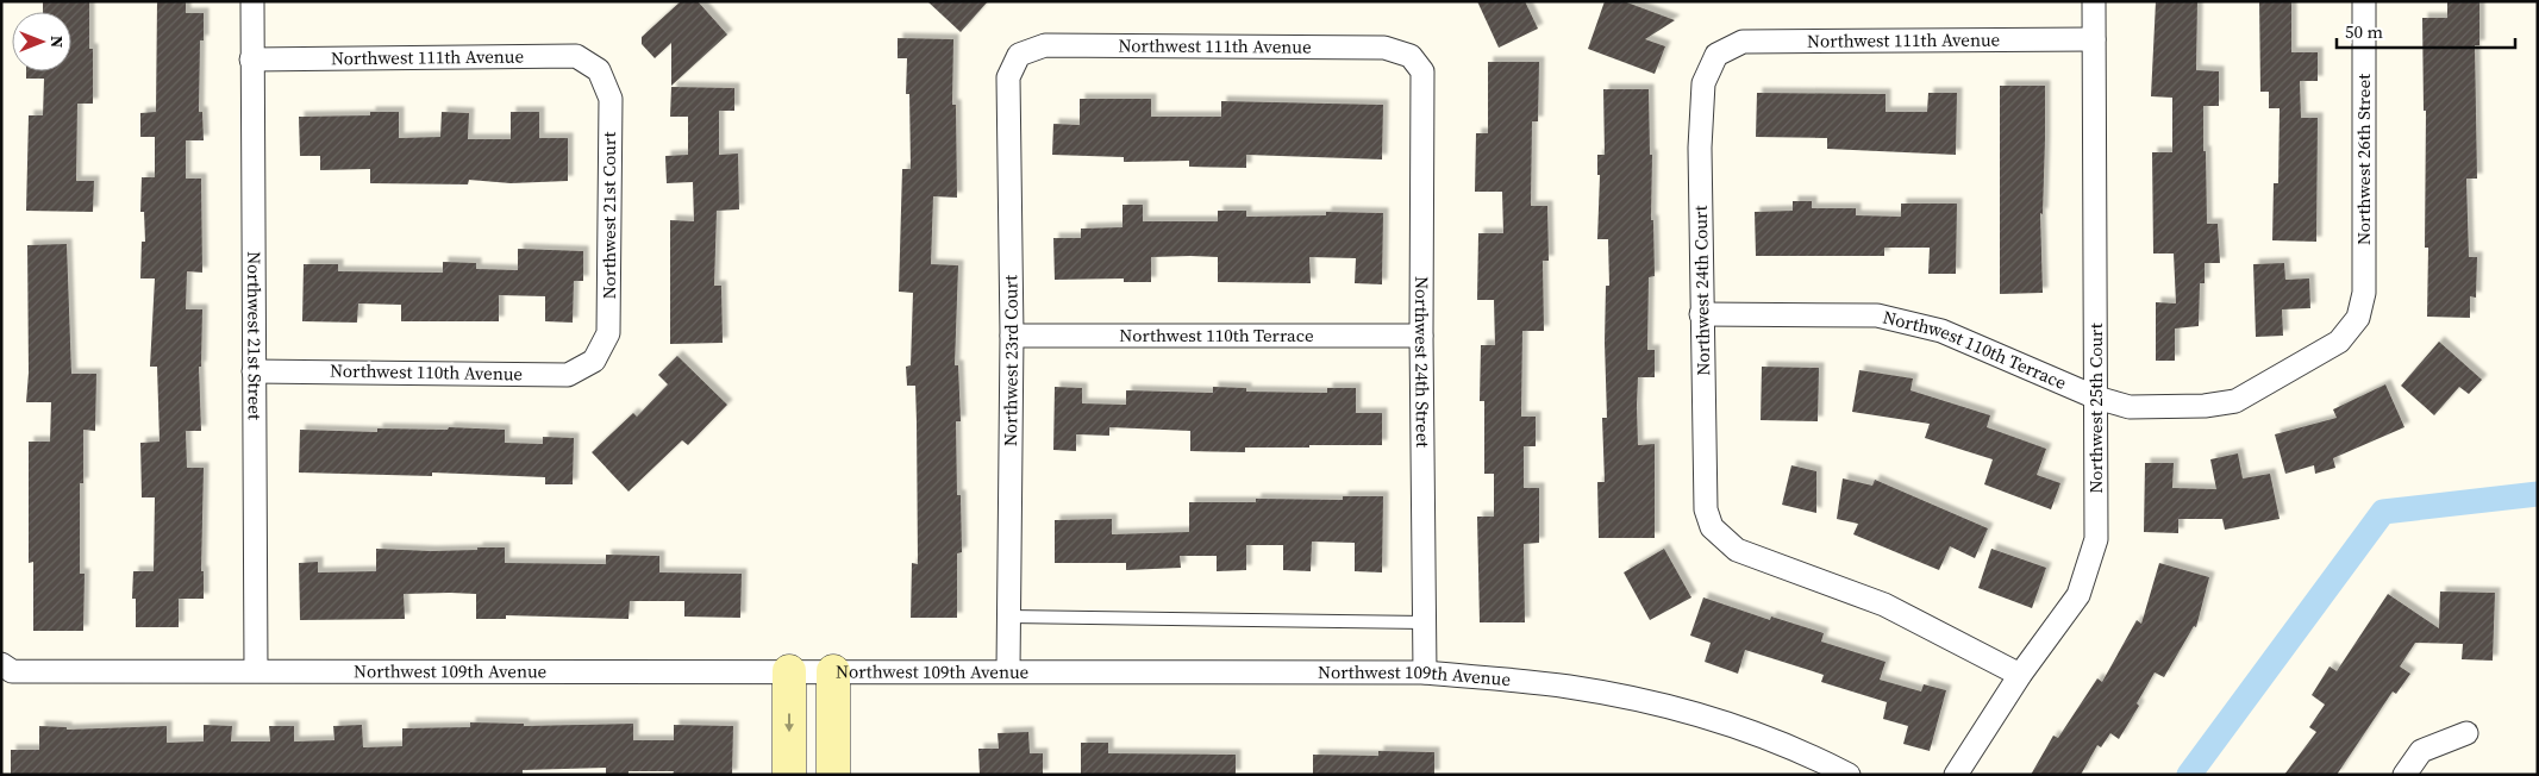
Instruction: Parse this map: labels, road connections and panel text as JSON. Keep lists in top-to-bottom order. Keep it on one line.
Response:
{"streets":{"street":["Northwest 111th Avenue","Northwest 26th Street","Northwest 21st Court","Northwest 24th Court","Northwest 21st Street","Northwest 110th Terrace","Northwest 23rd Court","Northwest 24th Street","Northwest 110th Avenue","Northwest 25th Court","Northwest 109th Avenue"]},"crossings":[["Northwest 111th Avenue","Northwest 21st Court"],["Northwest 111th Avenue","Northwest 24th Court"],["Northwest 111th Avenue","Northwest 21st Street"],["Northwest 111th Avenue","Northwest 23rd Court"],["Northwest 111th Avenue","Northwest 24th Street"],["Northwest 111th Avenue","Northwest 25th Court"],["Northwest 26th Street","Northwest 110th Terrace"],["Northwest 21st Court","Northwest 110th Avenue"],["Northwest 24th Court","Northwest 110th Terrace"],["Northwest 24th Court","Northwest 25th Court"],["Northwest 21st Street","Northwest 110th Avenue"],["Northwest 21st Street","Northwest 109th Avenue"],["Northwest 110th Terrace","Northwest 23rd Court"],["Northwest 110th Terrace","Northwest 24th Street"],["Northwest 110th Terrace","Northwest 25th Court"],["Northwest 23rd Court","Northwest 109th Avenue"],["Northwest 24th Street","Northwest 109th Avenue"]],"scale_bar":"50 m","north":"right"}
